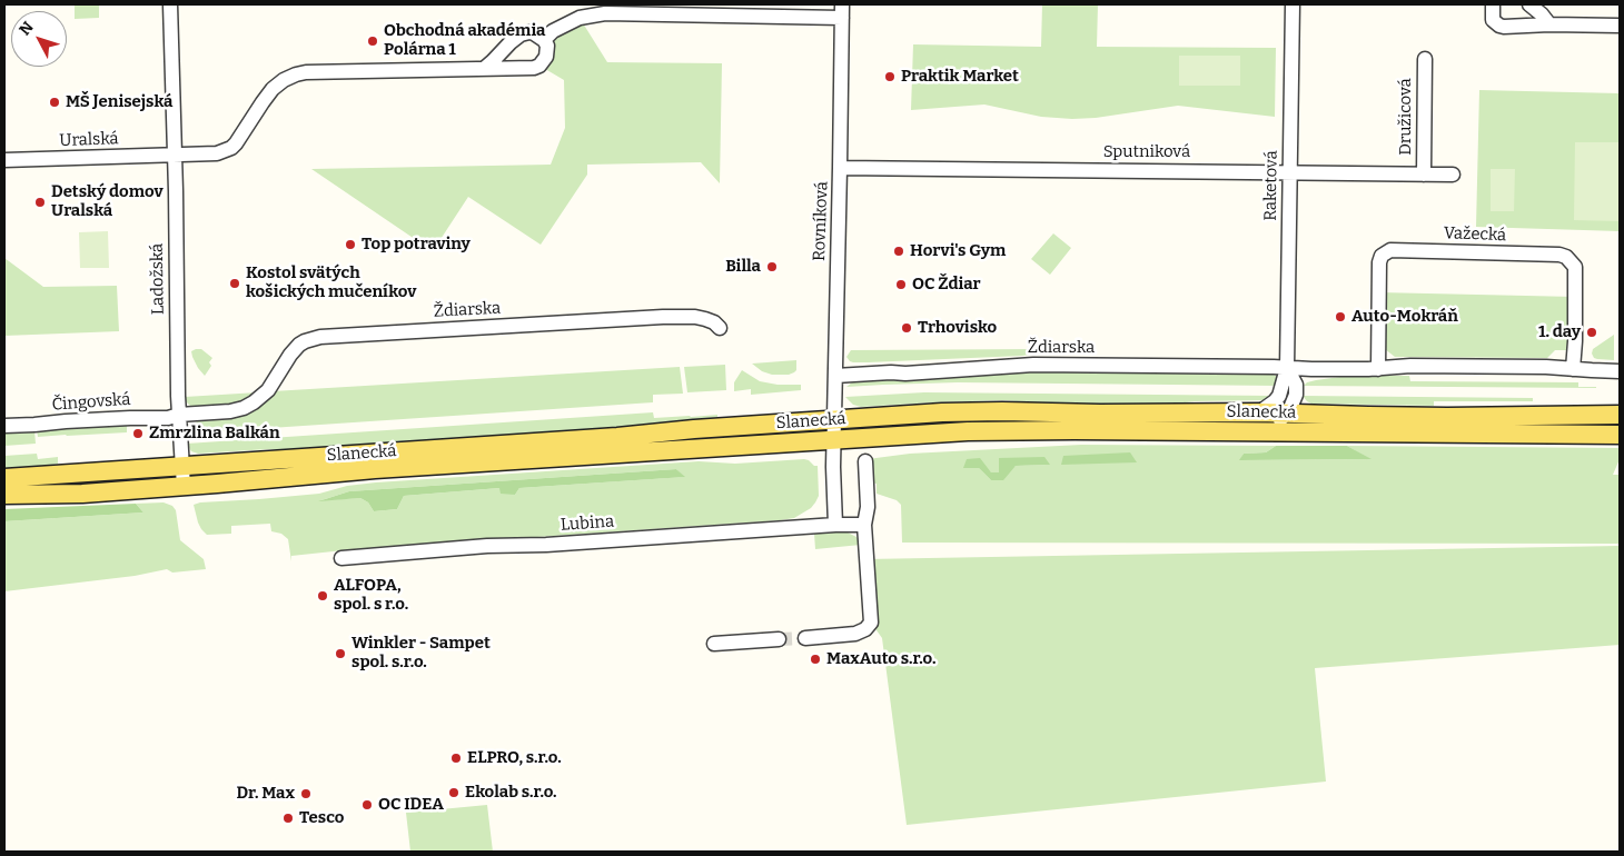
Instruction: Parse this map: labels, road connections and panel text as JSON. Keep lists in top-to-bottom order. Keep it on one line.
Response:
{"streets":{"main road":["Slanecká"],"street":["Družicová","Uralská","Sputniková","Raketová","Rovníková","Važecká","Ladožská","Ždiarska","Čingovská","Lubina"]},"crossings":[["Družicová","Sputniková"],["Uralská","Ladožská"],["Sputniková","Raketová"],["Sputniková","Rovníková"],["Raketová","Ždiarska"],["Raketová","Slanecká"],["Rovníková","Ždiarska"],["Rovníková","Slanecká"],["Ladožská","Ždiarska"],["Ladožská","Čingovská"],["Ladožská","Slanecká"],["Ždiarska","Čingovská"]],"places":["Obchodná akadémia Polárna 1","Praktik Market","MŠ Jenisejská","Detský domov Uralská","Top potraviny","Horvi's Gym","Billa","Kostol svätých košických mučeníkov","OC Ždiar","Auto-Mokráň","Trhovisko","1. day","Zmrzlina Balkán","ALFOPA, spol. s r.o.","Winkler - Sampet spol. s.r.o.","MaxAuto s.r.o.","ELPRO, s.r.o.","Ekolab s.r.o.","Dr. Max","OC IDEA","Tesco"],"north":"top left"}
